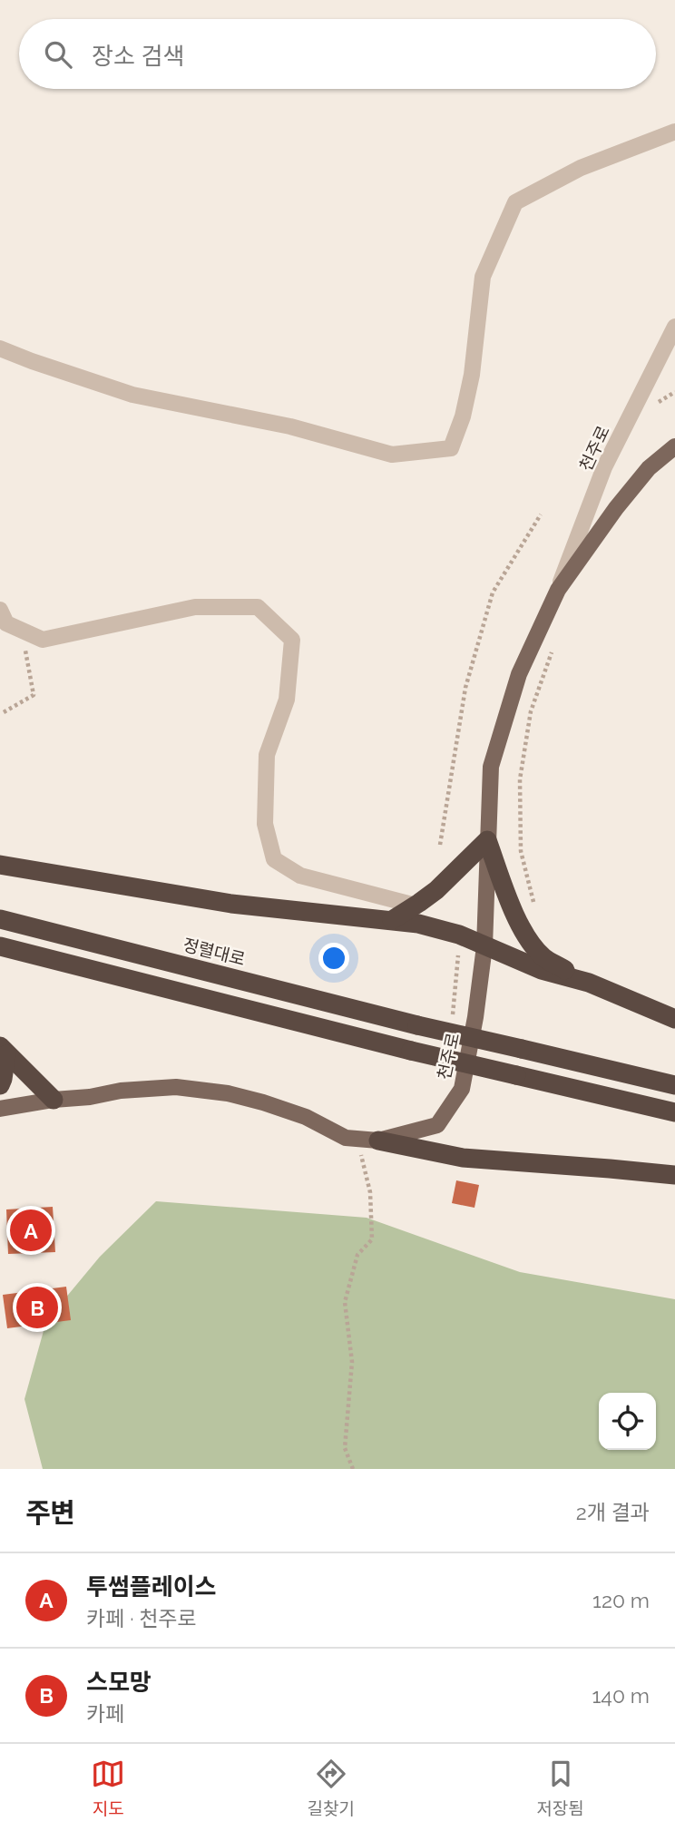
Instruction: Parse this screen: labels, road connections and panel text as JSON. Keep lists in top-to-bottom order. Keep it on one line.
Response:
{"streets":{"highway":["정렬대로"],"main road":["천주로"]},"page":{"search":"장소 검색","pins":["A","B"],"heading":["주변","2개 결과"],"list":[{"mark":"A","name":"투썸플레이스","note":"카페 · 천주로","value":"120 m"},{"mark":"B","name":"스모망","note":"카페","value":"140 m"}],"nav":["지도","길찾기","저장됨"]}}
